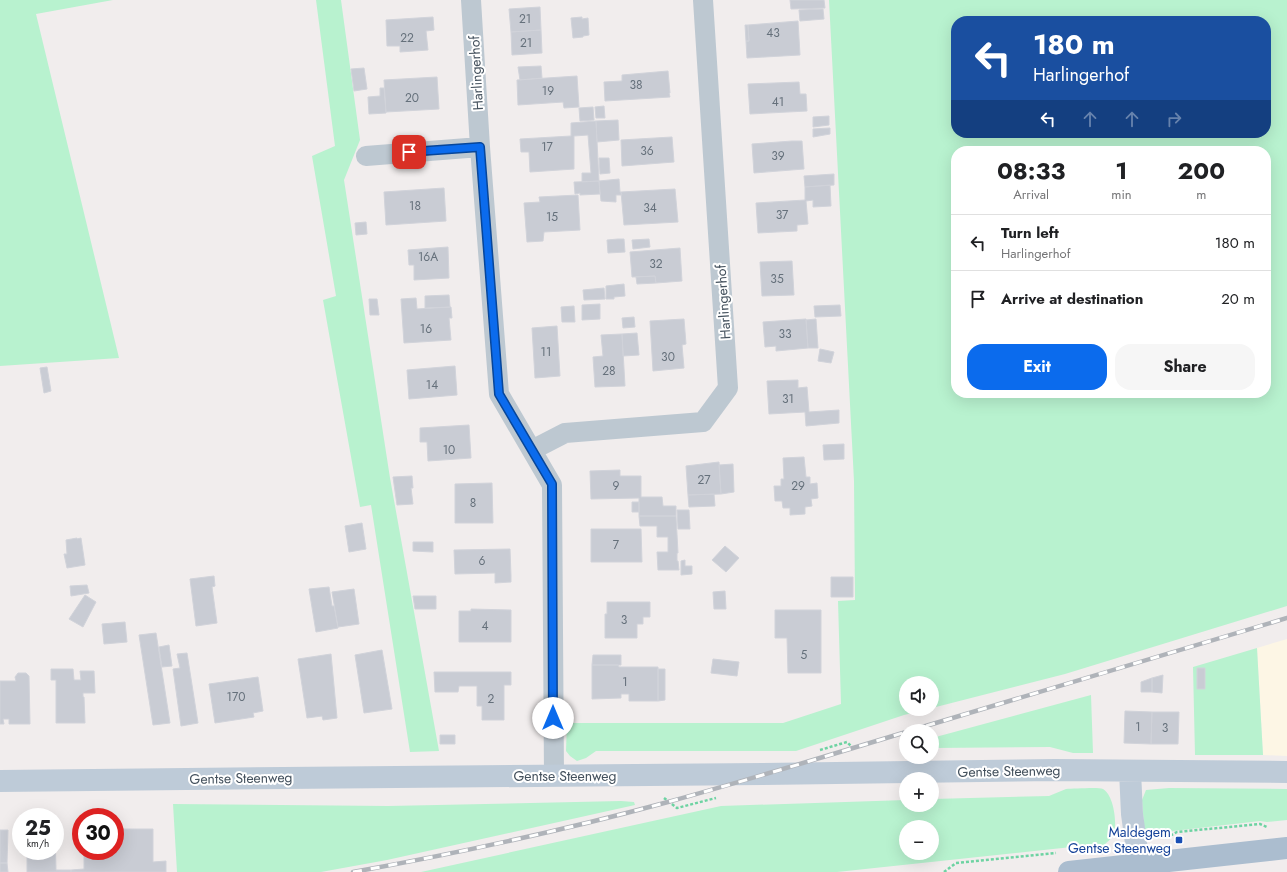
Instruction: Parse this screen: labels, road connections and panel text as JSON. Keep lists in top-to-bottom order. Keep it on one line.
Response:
{"streets":{"street":["Harlingerhof","Gentse Steenweg"]},"crossings":[["Harlingerhof","Gentse Steenweg"]],"places":{"transit":["Maldegem Gentse Steenweg"]},"house_numbers":["21","43","22","21","38","19","20","41","17","36","39","18","34","37","15","16A","32","35","16","33","11","30","28","14","31","10","27","9","29","8","7","6","3","4","5","1","170","2","1","3"],"page":{"turn":["180 m","Harlingerhof"],"eta":["08:33","Arrival","1","min","200","m"],"list":[{"name":"Turn left","note":"Harlingerhof","value":"180 m"},{"name":"Arrive at destination","value":"20 m"}],"buttons":["Exit","Share"],"map_buttons":["+","−"],"speed":"25 km/h","limit":"30"}}
